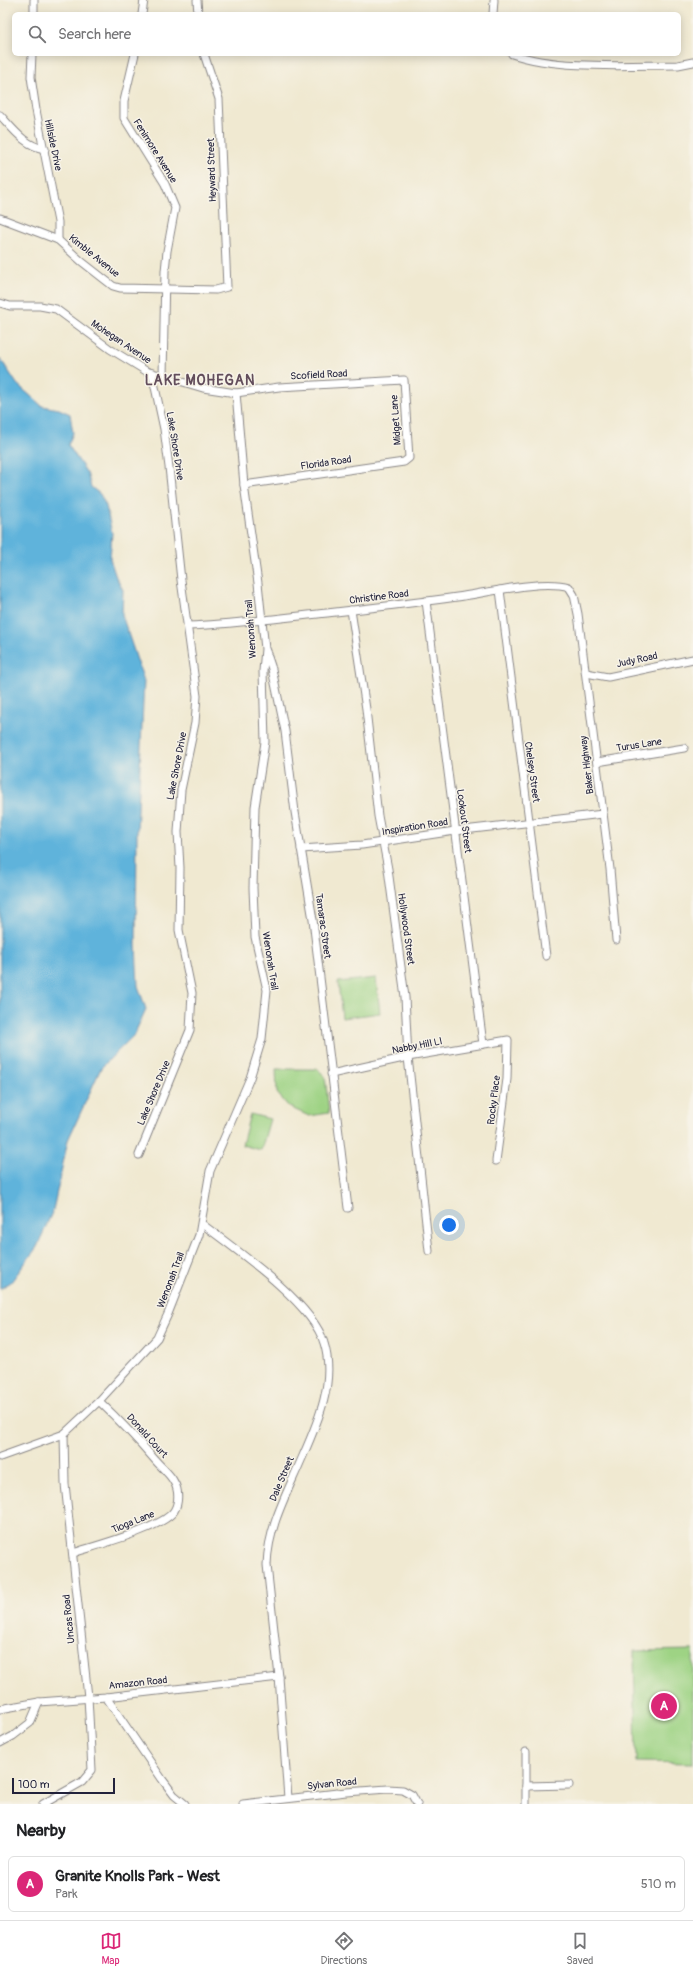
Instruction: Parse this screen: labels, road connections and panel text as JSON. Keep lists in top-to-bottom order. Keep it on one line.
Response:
{"streets":{"street":["Hillside Drive","Fenimore Avenue","Heyward Street","Kimble Avenue","Mohegan Avenue","Scofield Road","Midget Lane","Lake Shore Drive","Florida Road","Christine Road","Wenonah Trail","Judy Road","Turus Lane","Baker Highway","Chelsey Street","Lookout Street","Inspiration Road","Tamarac Street","Hollywood Street","Nabby Hill Ll","Rocky Place","Donald Court","Dale Street","Tioga Lane","Uncas Road","Amazon Road","Sylvan Road"]},"crossings":[["Hillside Drive","Kimble Avenue"],["Fenimore Avenue","Kimble Avenue"],["Fenimore Avenue","Mohegan Avenue"],["Heyward Street","Kimble Avenue"],["Mohegan Avenue","Scofield Road"],["Mohegan Avenue","Lake Shore Drive"],["Mohegan Avenue","Wenonah Trail"],["Scofield Road","Midget Lane"],["Scofield Road","Wenonah Trail"],["Midget Lane","Florida Road"],["Lake Shore Drive","Christine Road"],["Florida Road","Wenonah Trail"],["Christine Road","Wenonah Trail"],["Christine Road","Baker Highway"],["Christine Road","Chelsey Street"],["Christine Road","Lookout Street"],["Christine Road","Hollywood Street"],["Wenonah Trail","Tamarac Street"],["Wenonah Trail","Donald Court"],["Wenonah Trail","Dale Street"],["Wenonah Trail","Uncas Road"],["Judy Road","Baker Highway"],["Turus Lane","Baker Highway"],["Baker Highway","Inspiration Road"],["Chelsey Street","Inspiration Road"],["Lookout Street","Inspiration Road"],["Lookout Street","Nabby Hill Ll"],["Inspiration Road","Tamarac Street"],["Inspiration Road","Hollywood Street"],["Tamarac Street","Nabby Hill Ll"],["Hollywood Street","Nabby Hill Ll"],["Nabby Hill Ll","Rocky Place"],["Donald Court","Tioga Lane"],["Dale Street","Amazon Road"],["Dale Street","Sylvan Road"],["Tioga Lane","Uncas Road"],["Uncas Road","Amazon Road"]],"districts":["LAKE MOHEGAN"],"scale_bar":"100 m","page":{"search":"Search here","pins":"A","scale":"100 m","heading":"Nearby","list":[{"mark":"A","name":"Granite Knolls Park - West","note":"Park","value":"510 m"}],"nav":["Map","Directions","Saved"]}}
